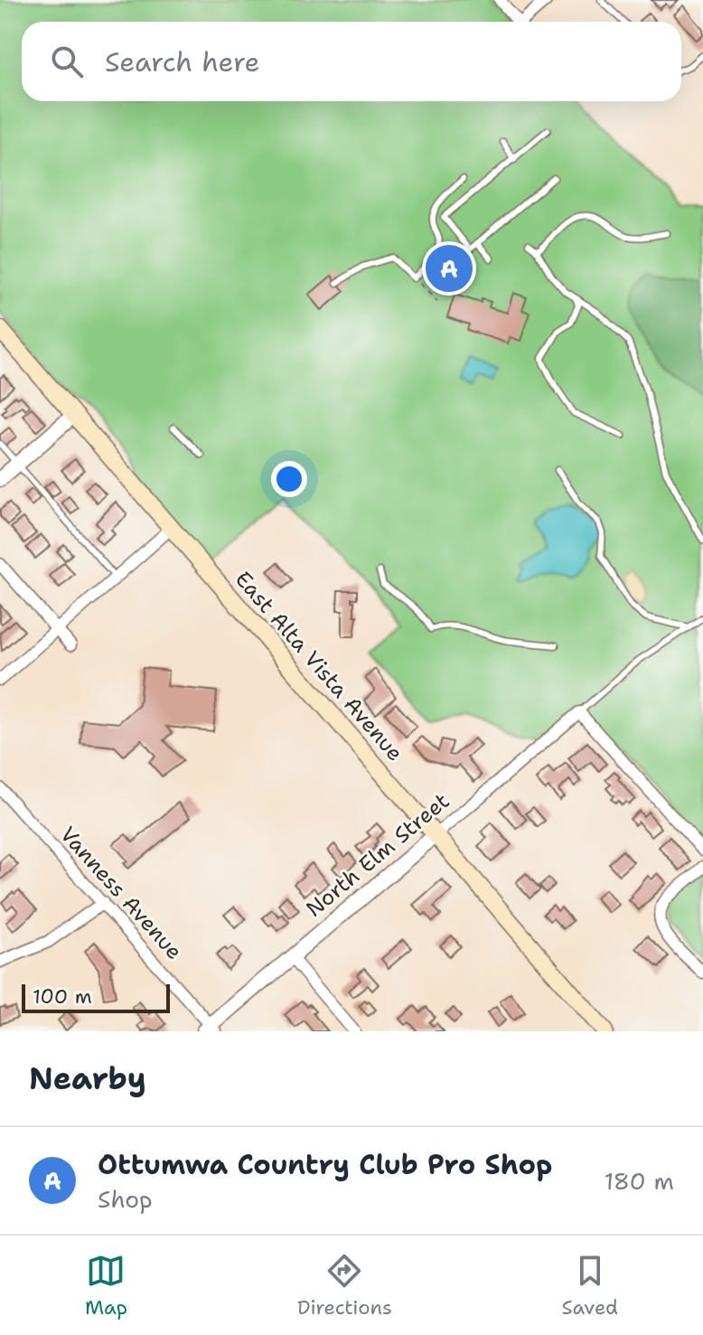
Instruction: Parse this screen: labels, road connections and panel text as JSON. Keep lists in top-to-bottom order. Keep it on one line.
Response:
{"streets":{"main road":["East Alta Vista Avenue"],"street":["North Elm Street","Vanness Avenue"]},"crossings":[["East Alta Vista Avenue","North Elm Street"],["North Elm Street","Vanness Avenue"]],"scale_bar":"100 m","page":{"search":"Search here","pins":"A","scale":"100 m","heading":"Nearby","list":[{"mark":"A","name":"Ottumwa Country Club Pro Shop","note":"Shop","value":"180 m"}],"nav":["Map","Directions","Saved"]}}
